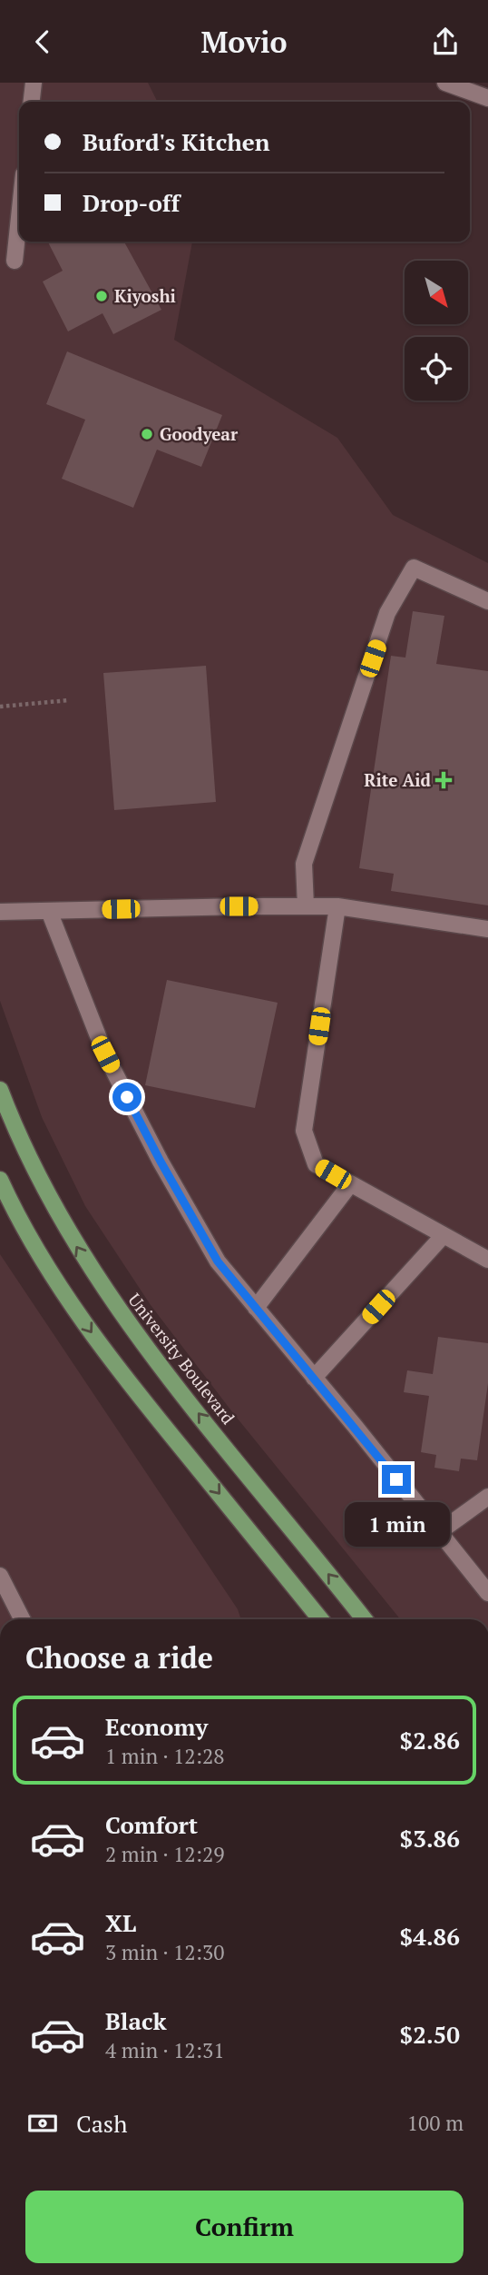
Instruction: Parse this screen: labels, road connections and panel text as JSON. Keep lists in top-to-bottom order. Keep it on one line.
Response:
{"streets":{"main road":["University Boulevard"]},"places":{"other":["Kiyoshi","Goodyear"],"health":["Rite Aid"]},"north":"bottom right","page":{"header":"Movio","banner":["Buford's Kitchen","Drop-off"],"bubble":"1 min","heading":"Choose a ride","list":[{"name":"Economy","note":"1 min · 12:28","value":"$2.86"},{"name":"Comfort","note":"2 min · 12:29","value":"$3.86"},{"name":"XL","note":"3 min · 12:30","value":"$4.86"},{"name":"Black","note":"4 min · 12:31","value":"$2.50"}],"pay":["Cash","100 m"],"buttons":"Confirm"}}
